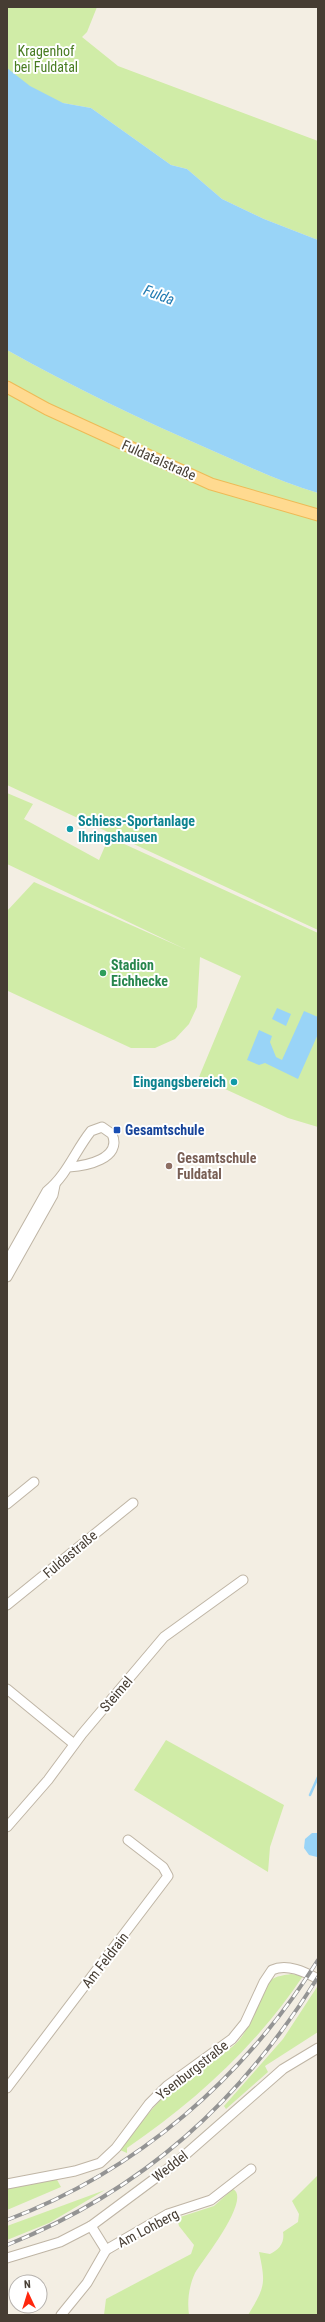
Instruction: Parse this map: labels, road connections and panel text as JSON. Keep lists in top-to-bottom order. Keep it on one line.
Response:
{"streets":{"main road":["Fuldatalstraße"],"street":["Fuldastraße","Steimel","Am Feldrain","Ysenburgstraße","Weddel","Am Lohberg"]},"water":["Fulda"],"parks":["Kragenhof bei Fuldatal"],"places":{"other":["Schiess-Sportanlage Ihringshausen","Stadion Eichhecke","Eingangsbereich","Gesamtschule Fuldatal"],"transit":["Gesamtschule"]},"north":"top"}
